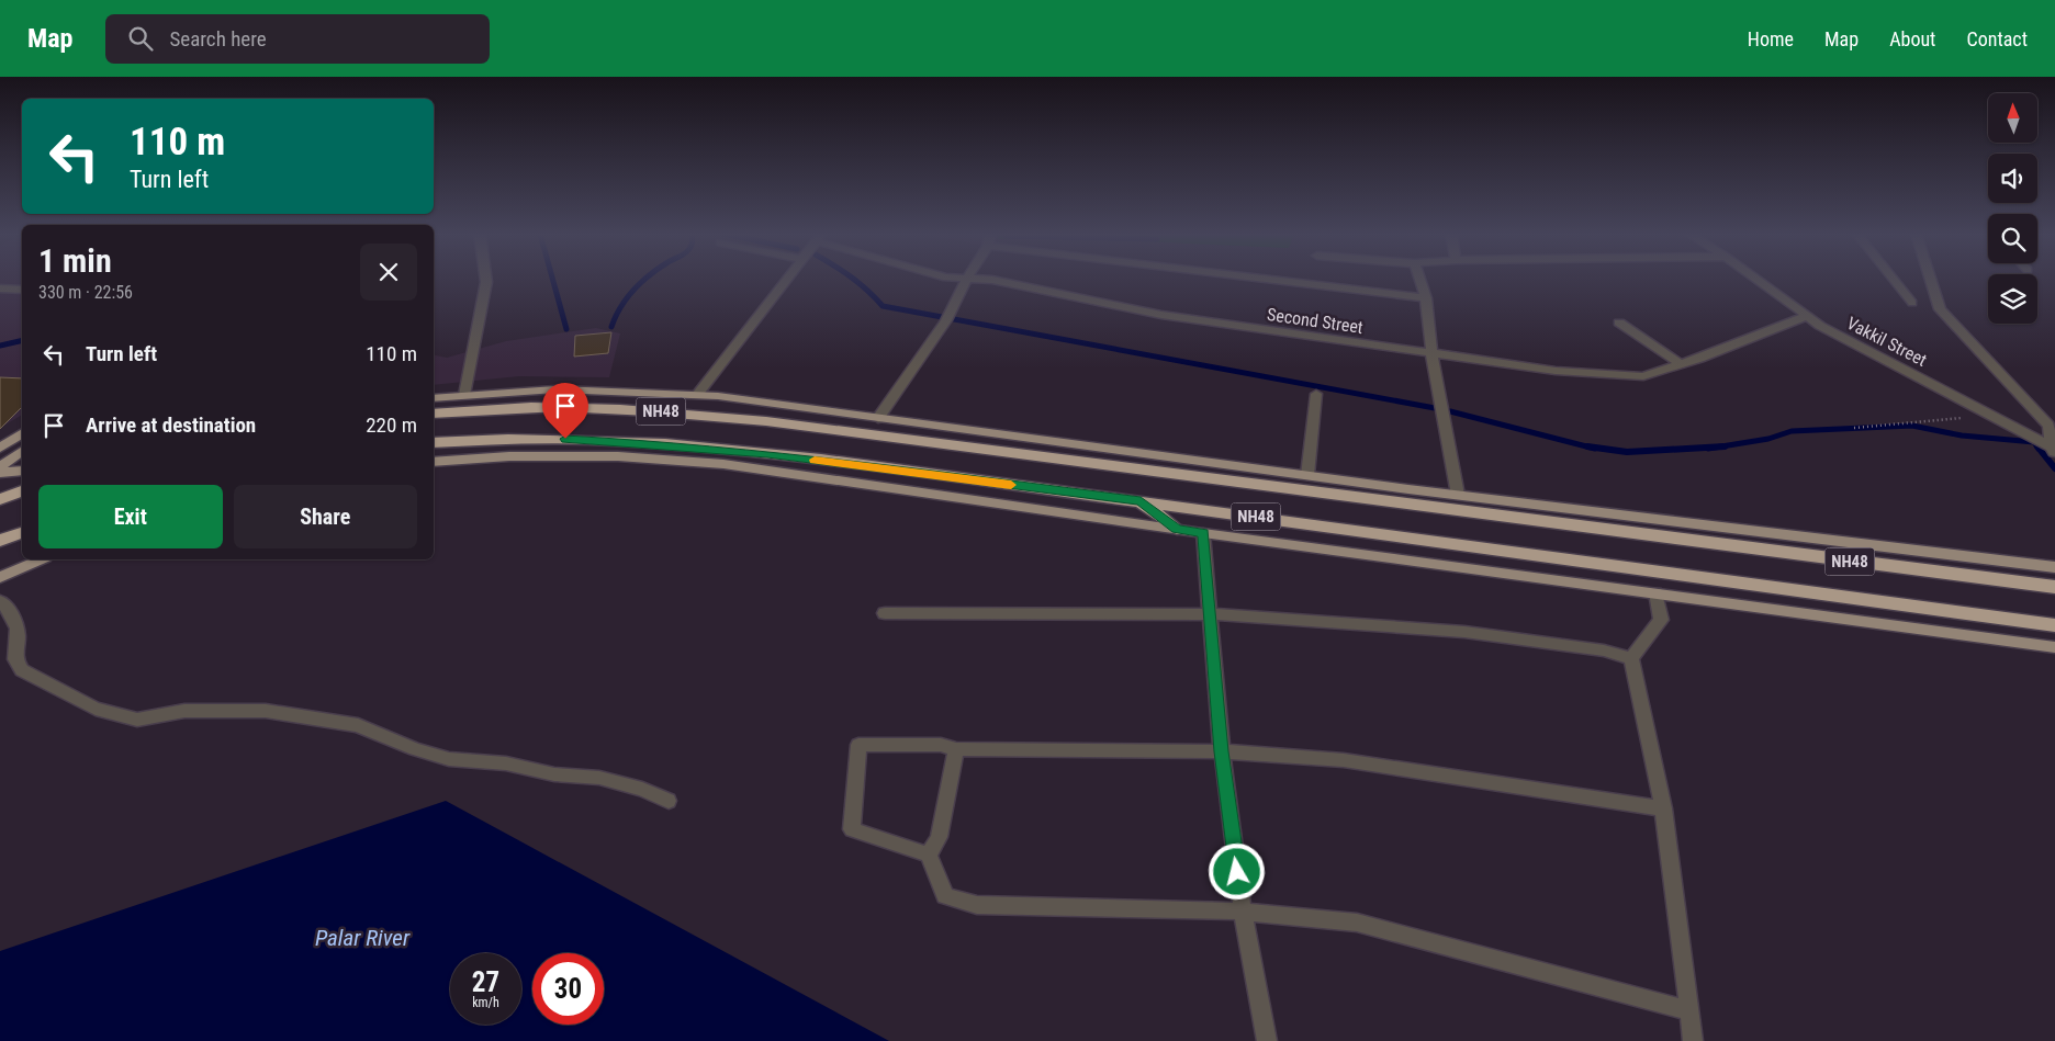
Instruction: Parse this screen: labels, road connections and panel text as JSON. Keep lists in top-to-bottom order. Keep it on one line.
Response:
{"streets":{"highway":["NH48"],"street":["Second Street","Vakkil Street"]},"crossings":[["Second Street","Vakkil Street"]],"water":["Palar River"],"north":"top","page":{"header":"Map","search":"Search here","nav":["Home","Map","About","Contact"],"turn":["110 m","Turn left"],"heading":["1 min","330 m · 22:56"],"list":[{"name":"Turn left","value":"110 m"},{"name":"Arrive at destination","value":"220 m"}],"buttons":["Exit","Share"],"speed":"27 km/h","limit":"30"}}
